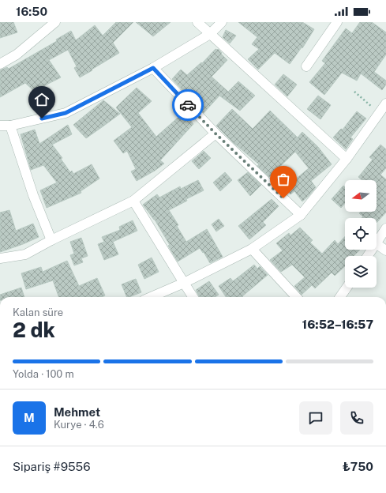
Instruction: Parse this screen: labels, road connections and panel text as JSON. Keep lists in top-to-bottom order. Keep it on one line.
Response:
{"north":"left","page":{"status":"16:50","heading":["2 dk","Kalan süre","16:52–16:57"],"panel":["Mehmet","Kurye · 4.6","Sipariş #9556","₺750"],"bar":"Yolda · 100 m","round":"M"}}
